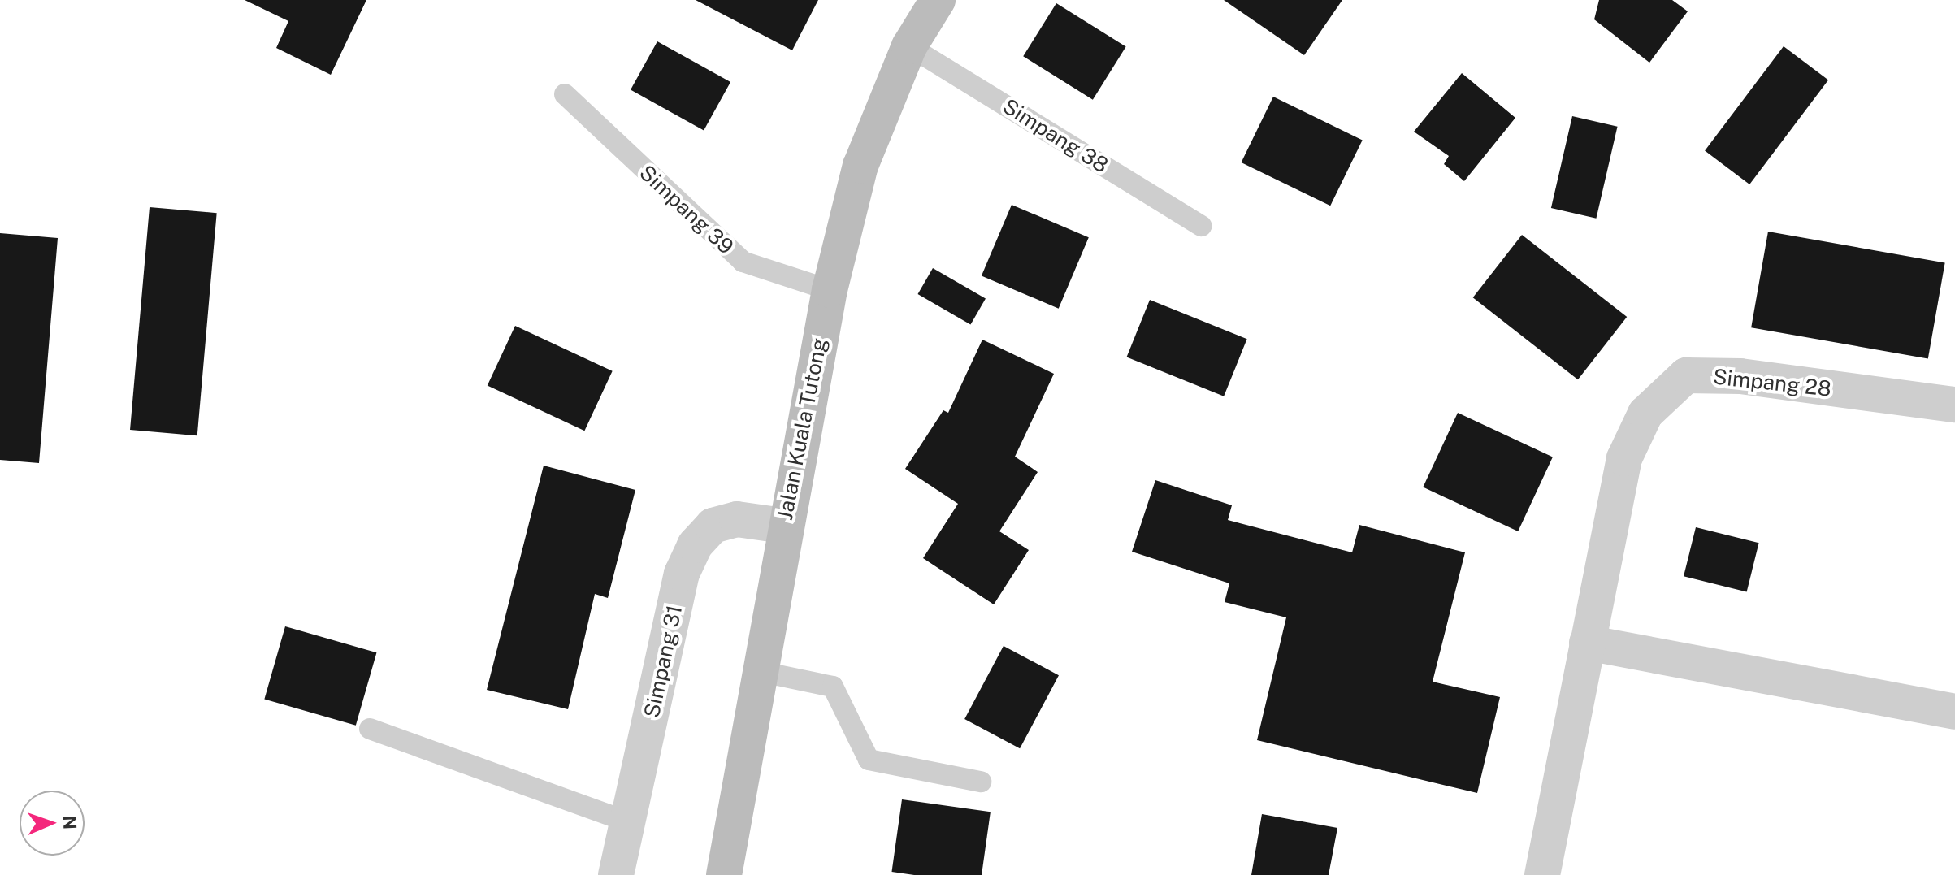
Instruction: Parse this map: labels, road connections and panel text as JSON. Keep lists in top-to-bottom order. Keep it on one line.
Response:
{"streets":{"street":["Simpang 28","Jalan Kuala Tutong","Simpang 31"],"lane":["Simpang 38","Simpang 39"]},"crossings":[["Simpang 38","Jalan Kuala Tutong"],["Simpang 39","Jalan Kuala Tutong"],["Jalan Kuala Tutong","Simpang 31"]],"north":"right"}
